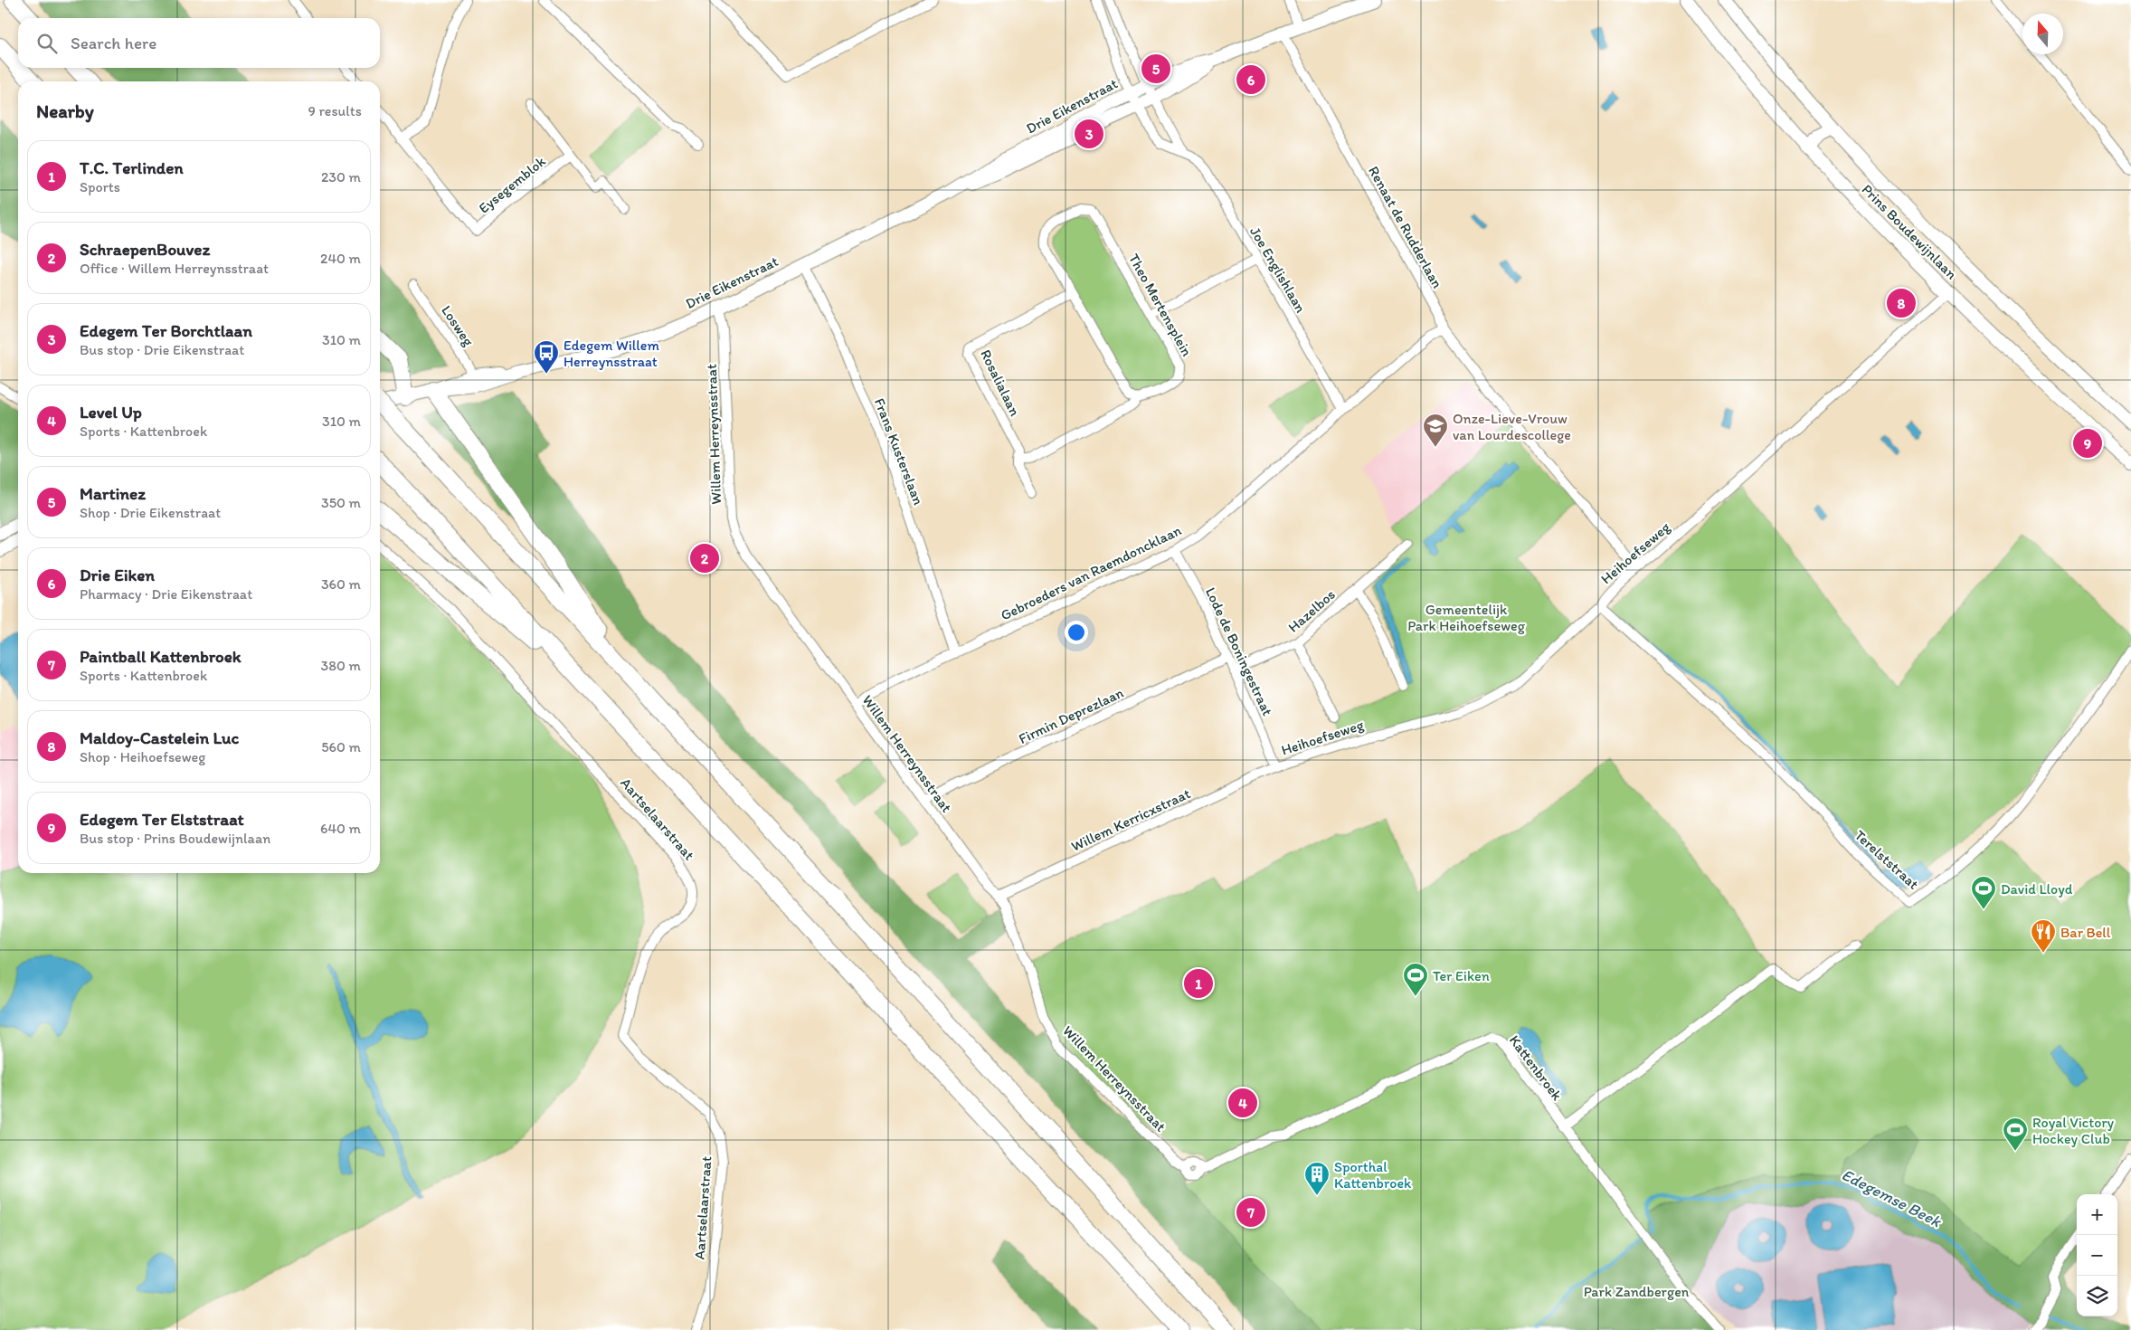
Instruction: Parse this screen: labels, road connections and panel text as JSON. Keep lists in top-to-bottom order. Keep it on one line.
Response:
{"streets":{"street":["Drie Eikenstraat","Eysegemblok","Renaat de Rudderlaan","Prins Boudewijnlaan","Joe Englishlaan","Theo Mertensplein","Losweg","Rosalialaan","Willem Herreynsstraat","Frans Kusterslaan","Heihoefseweg","Gebroeders van Raemdoncklaan","Hazelbos","Lode de Boningestraat","Firmin Deprezlaan","Aartselaarstraat","Willem Kerricxstraat","Terelststraat","Kattenbroek"]},"crossings":[["Drie Eikenstraat","Renaat de Rudderlaan"],["Drie Eikenstraat","Joe Englishlaan"],["Drie Eikenstraat","Losweg"],["Drie Eikenstraat","Willem Herreynsstraat"],["Drie Eikenstraat","Frans Kusterslaan"],["Renaat de Rudderlaan","Heihoefseweg"],["Renaat de Rudderlaan","Gebroeders van Raemdoncklaan"],["Prins Boudewijnlaan","Heihoefseweg"],["Joe Englishlaan","Gebroeders van Raemdoncklaan"],["Theo Mertensplein","Rosalialaan"],["Willem Herreynsstraat","Gebroeders van Raemdoncklaan"],["Willem Herreynsstraat","Firmin Deprezlaan"],["Willem Herreynsstraat","Willem Kerricxstraat"],["Willem Herreynsstraat","Kattenbroek"],["Frans Kusterslaan","Gebroeders van Raemdoncklaan"],["Heihoefseweg","Lode de Boningestraat"],["Heihoefseweg","Willem Kerricxstraat"],["Heihoefseweg","Terelststraat"],["Gebroeders van Raemdoncklaan","Lode de Boningestraat"],["Hazelbos","Lode de Boningestraat"],["Lode de Boningestraat","Firmin Deprezlaan"],["Lode de Boningestraat","Willem Kerricxstraat"]],"water":["Edegemse Beek"],"parks":["Gemeentelijk Park Heihoefseweg","Park Zandbergen"],"places":{"bus stop":["Edegem Willem Herreynsstraat"],"school or university":["Onze-Lieve-Vrouw van Lourdescollege"],"sports":["David Lloyd","Ter Eiken","Royal Victory Hockey Club"],"restaurant":["Bar Bell"],"building":["Sporthal Kattenbroek"]},"north":"top","page":{"search":"Search here","pins":["5","6","3","8","9","2","1","4","7"],"heading":["Nearby","9 results"],"list":[{"mark":"1","name":"T.C. Terlinden","note":"Sports","value":"230 m"},{"mark":"2","name":"SchraepenBouvez","note":"Office · Willem Herreynsstraat","value":"240 m"},{"mark":"3","name":"Edegem Ter Borchtlaan","note":"Bus stop · Drie Eikenstraat","value":"310 m"},{"mark":"4","name":"Level Up","note":"Sports · Kattenbroek","value":"310 m"},{"mark":"5","name":"Martinez","note":"Shop · Drie Eikenstraat","value":"350 m"},{"mark":"6","name":"Drie Eiken","note":"Pharmacy · Drie Eikenstraat","value":"360 m"},{"mark":"7","name":"Paintball Kattenbroek","note":"Sports · Kattenbroek","value":"380 m"},{"mark":"8","name":"Maldoy-Castelein Luc","note":"Shop · Heihoefseweg","value":"560 m"},{"mark":"9","name":"Edegem Ter Elststraat","note":"Bus stop · Prins Boudewijnlaan","value":"640 m"}],"map_buttons":["+","−"]}}
